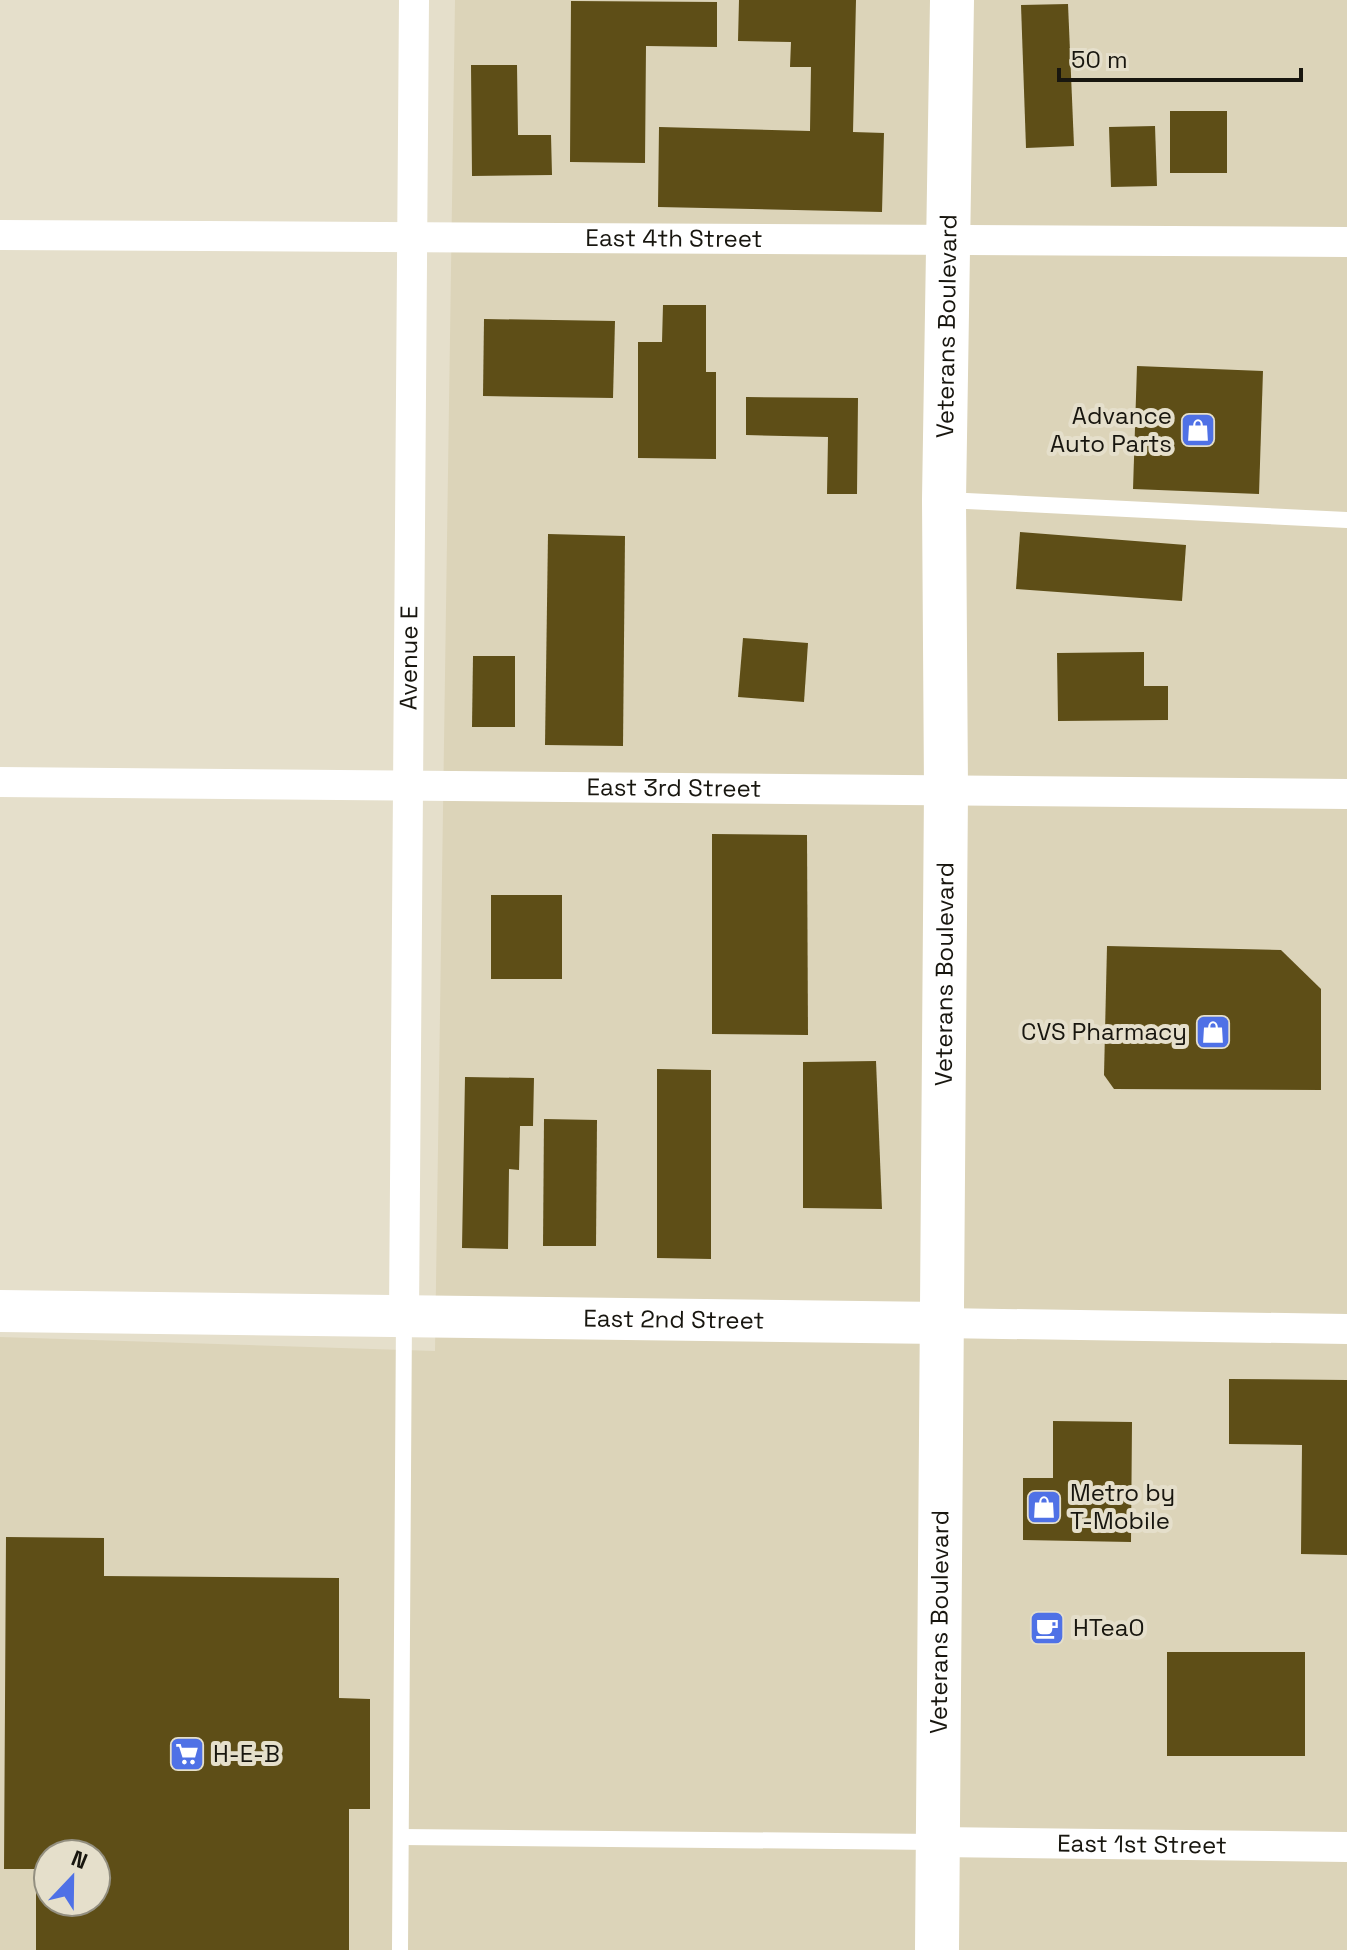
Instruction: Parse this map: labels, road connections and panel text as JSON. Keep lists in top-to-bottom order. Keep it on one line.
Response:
{"streets":{"main road":["Veterans Boulevard"],"street":["East 4th Street","Avenue E","East 3rd Street","East 2nd Street","East 1st Street"]},"crossings":[["East 4th Street","Veterans Boulevard"],["East 4th Street","Avenue E"],["Veterans Boulevard","East 3rd Street"],["Veterans Boulevard","East 2nd Street"],["Veterans Boulevard","East 1st Street"],["Avenue E","East 3rd Street"],["Avenue E","East 2nd Street"]],"places":{"shop":["Advance Auto Parts","CVS Pharmacy","Metro by T-Mobile"],"cafe":["HTeaO"],"supermarket":["H-E-B"]},"scale_bar":"50 m","north":"top"}
